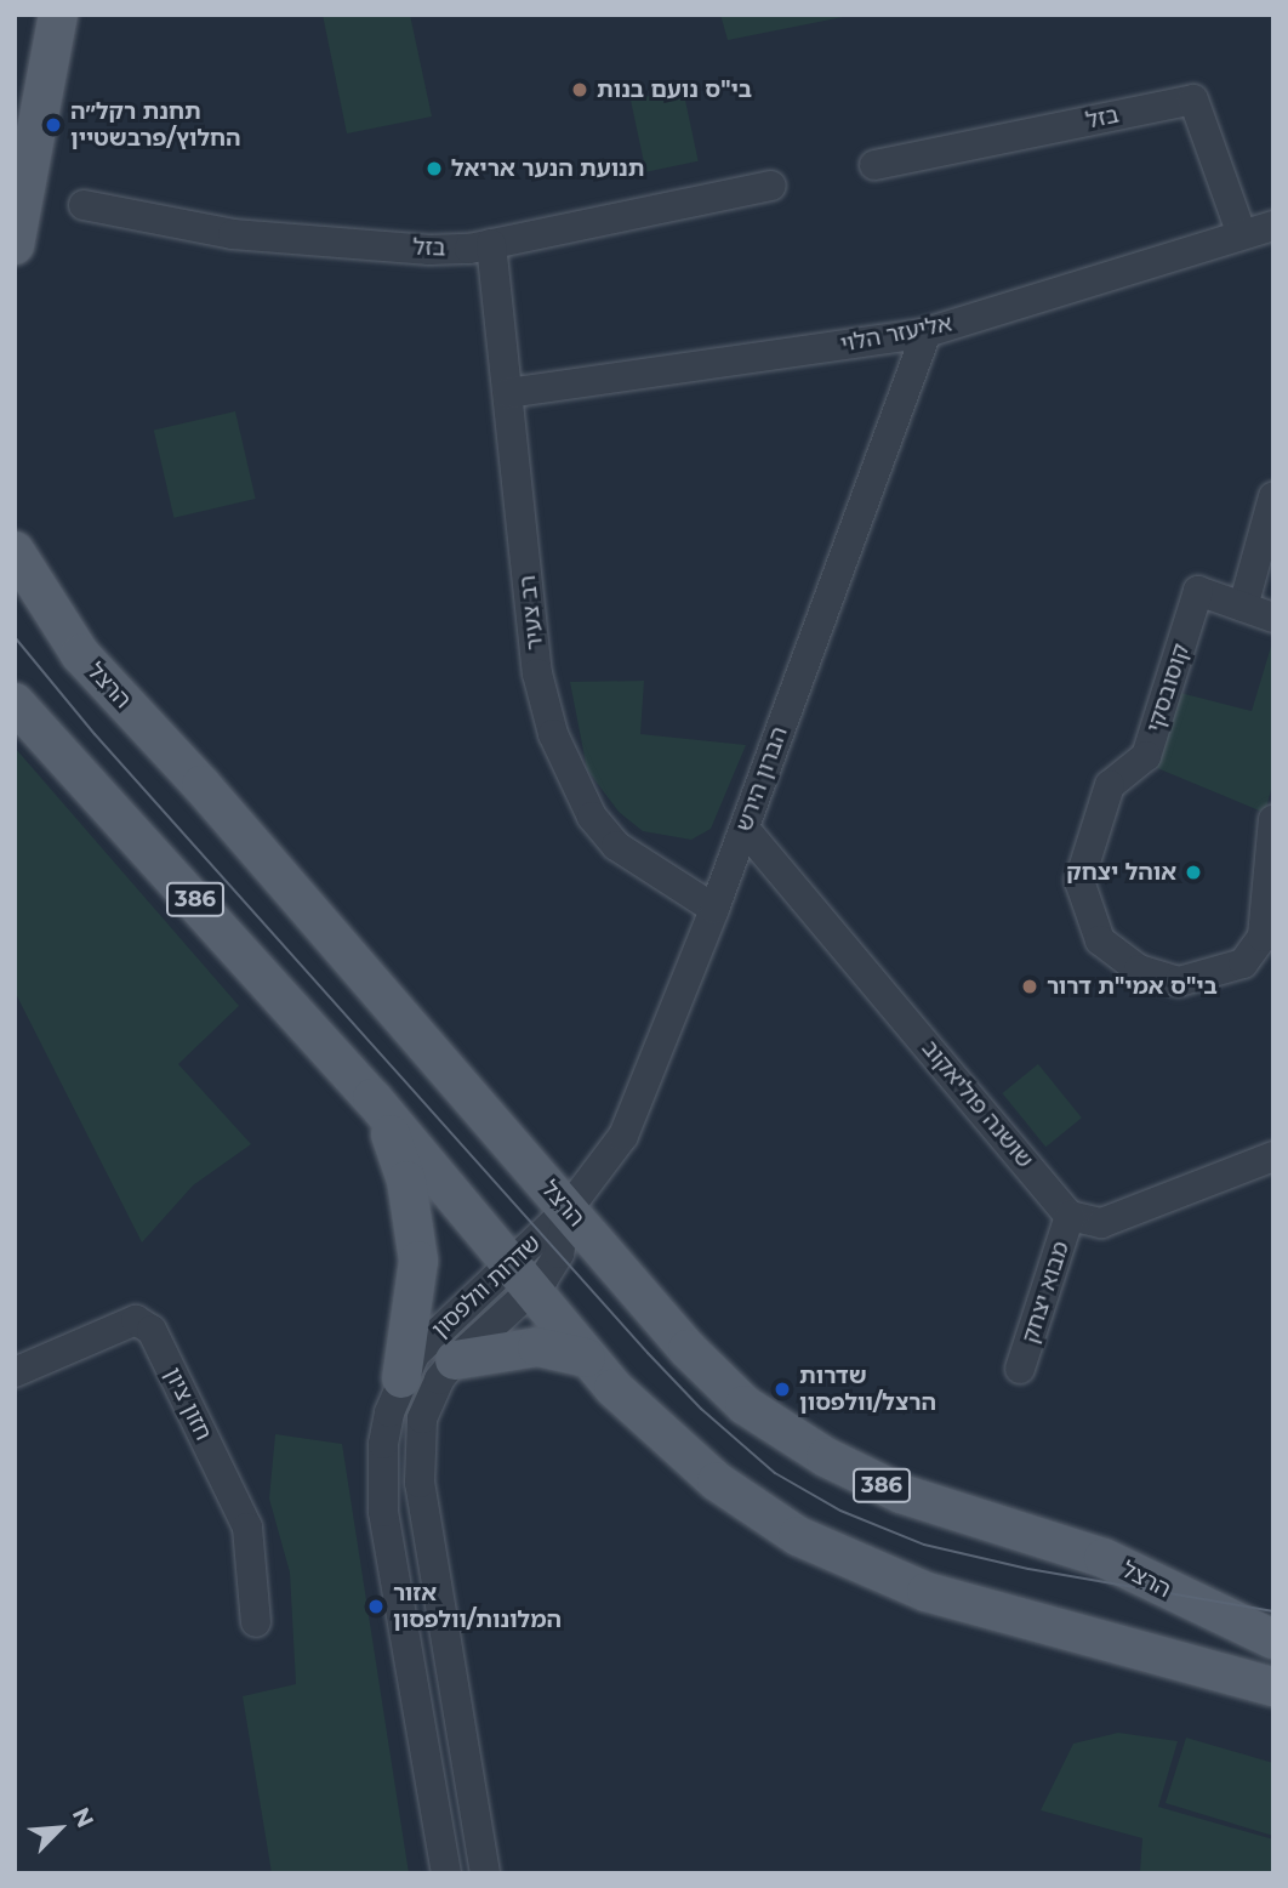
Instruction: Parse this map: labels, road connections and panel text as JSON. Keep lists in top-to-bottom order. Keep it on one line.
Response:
{"streets":{"main road":["הרצל","386"],"street":["בזל","אליעזר הלוי","רב צעיר","קוסובסקי","הברון הירש","שושנה פוליאקוב","שדרות וולפסון","מבוא יצחק","חזון ציון"]},"crossings":[["בזל","אליעזר הלוי"],["בזל","רב צעיר"],["אליעזר הלוי","רב צעיר"],["אליעזר הלוי","הברון הירש"],["רב צעיר","הברון הירש"],["הרצל","הברון הירש"],["הרצל","שדרות וולפסון"],["הברון הירש","שושנה פוליאקוב"],["הברון הירש","שדרות וולפסון"],["386","שדרות וולפסון"],["שושנה פוליאקוב","מבוא יצחק"]],"places":["בי\"ס נועם בנות","תחנת רקל״ה החלוץ/פרבשטיין","תנועת הנער אריאל","אוהל יצחק","בי\"ס אמי\"ת דרור","שדרות הרצל/וולפסון","אזור המלונות/וולפסון"],"north":"top right"}
